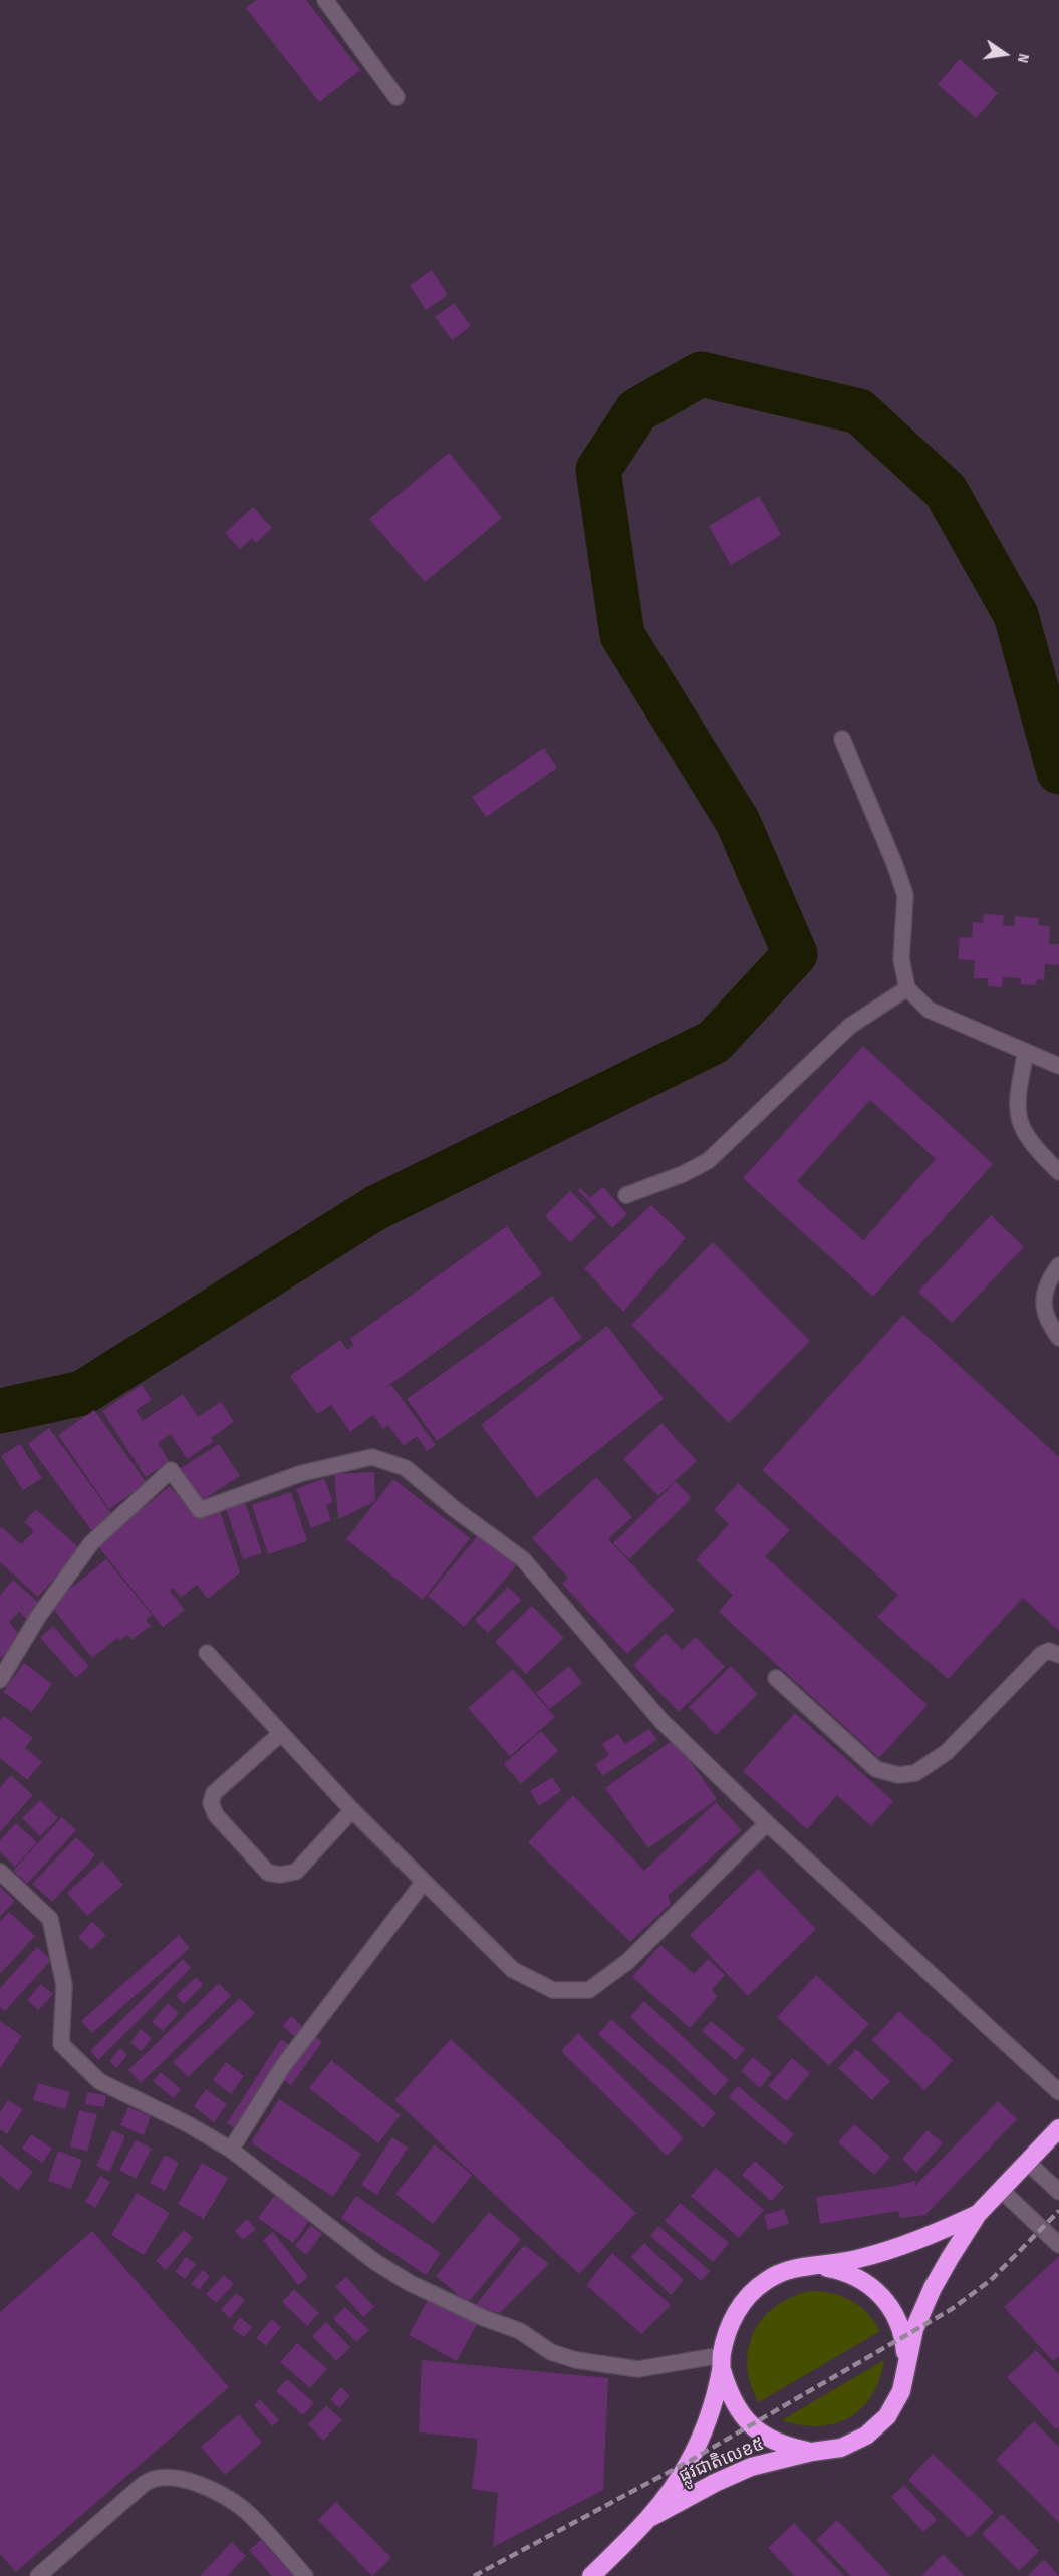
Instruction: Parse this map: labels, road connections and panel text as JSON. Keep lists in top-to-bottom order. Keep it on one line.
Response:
{"streets":{"highway":["ផ្លូវជាតិលេខ៥"]},"north":"right"}
